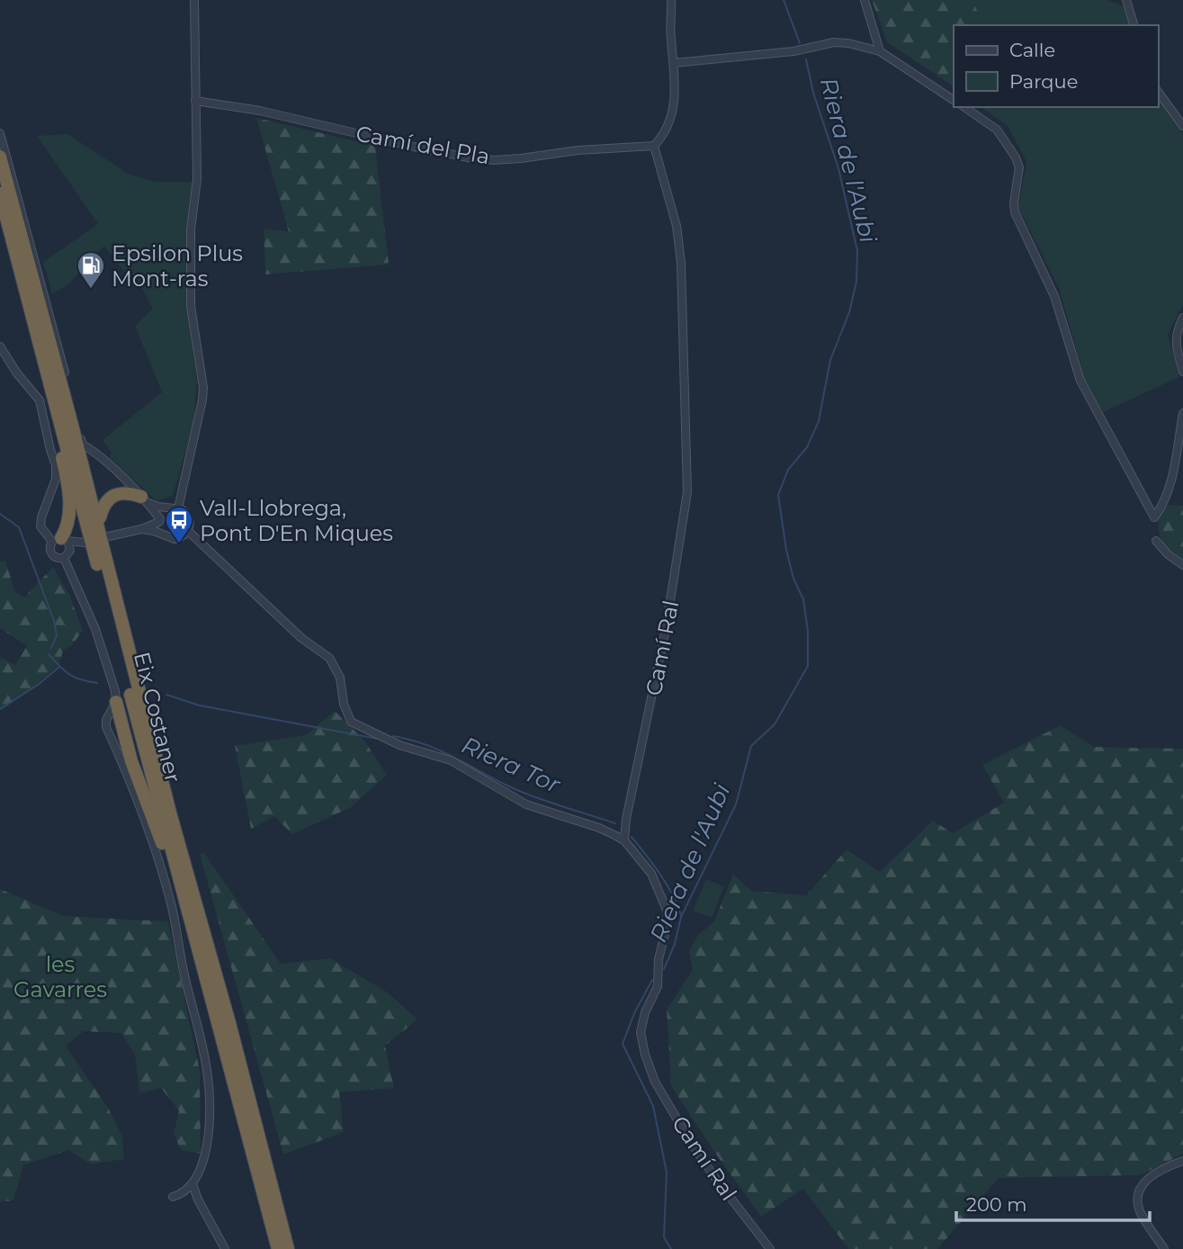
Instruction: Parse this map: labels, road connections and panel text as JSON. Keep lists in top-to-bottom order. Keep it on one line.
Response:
{"streets":{"highway":["Eix Costaner"],"street":["Camí del Pla","Camí Ral"]},"crossings":[["Camí del Pla","Camí Ral"]],"water":["Riera de l'Aubi","Riera Tor"],"parks":["les Gavarres"],"places":{"fuel station":["Epsilon Plus Mont-ras"],"bus stop":["Vall-Llobrega, Pont D'En Miques"]},"legend":["Calle","Parque"],"scale_bar":"200 m"}
